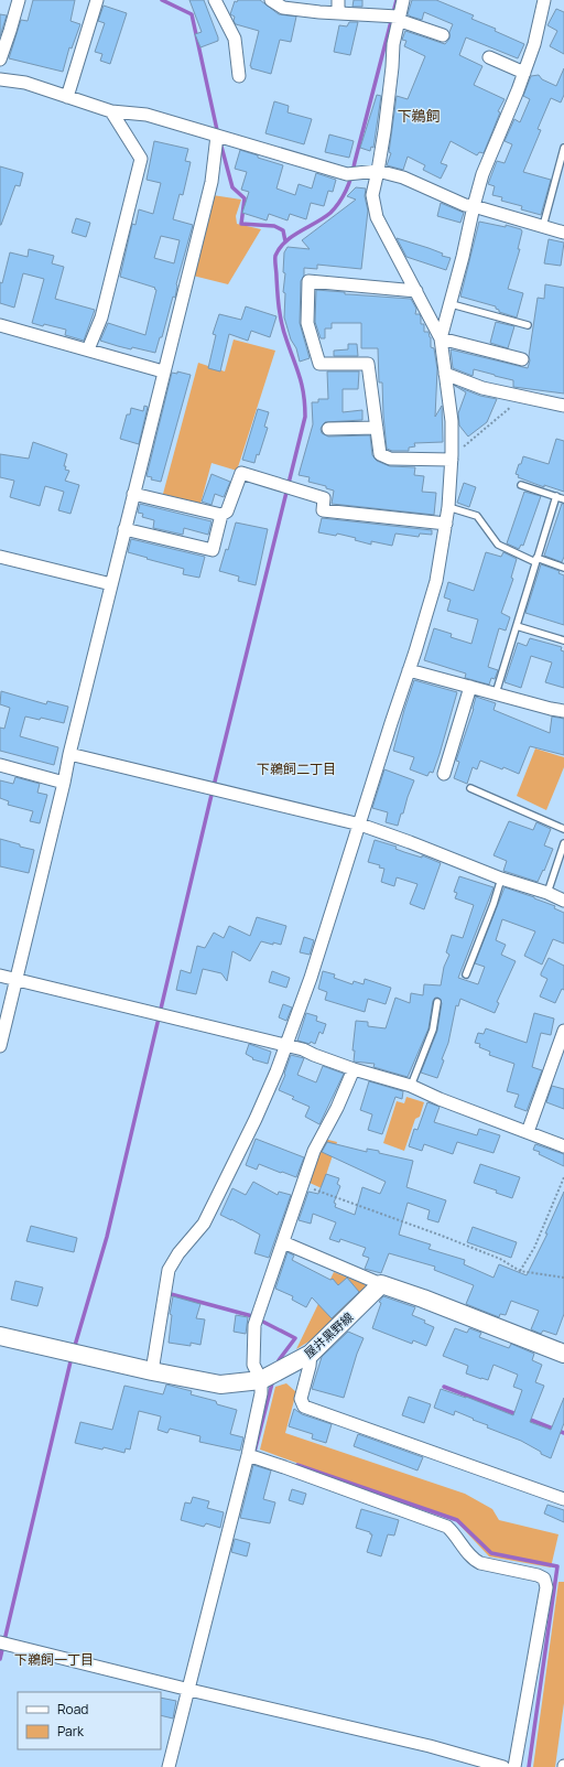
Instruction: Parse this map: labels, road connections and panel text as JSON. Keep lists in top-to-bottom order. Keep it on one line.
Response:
{"streets":{"main road":["屋井黒野線"]},"districts":["下鵜飼","下鵜飼二丁目","下鵜飼一丁目"],"legend":["Road","Park"]}
